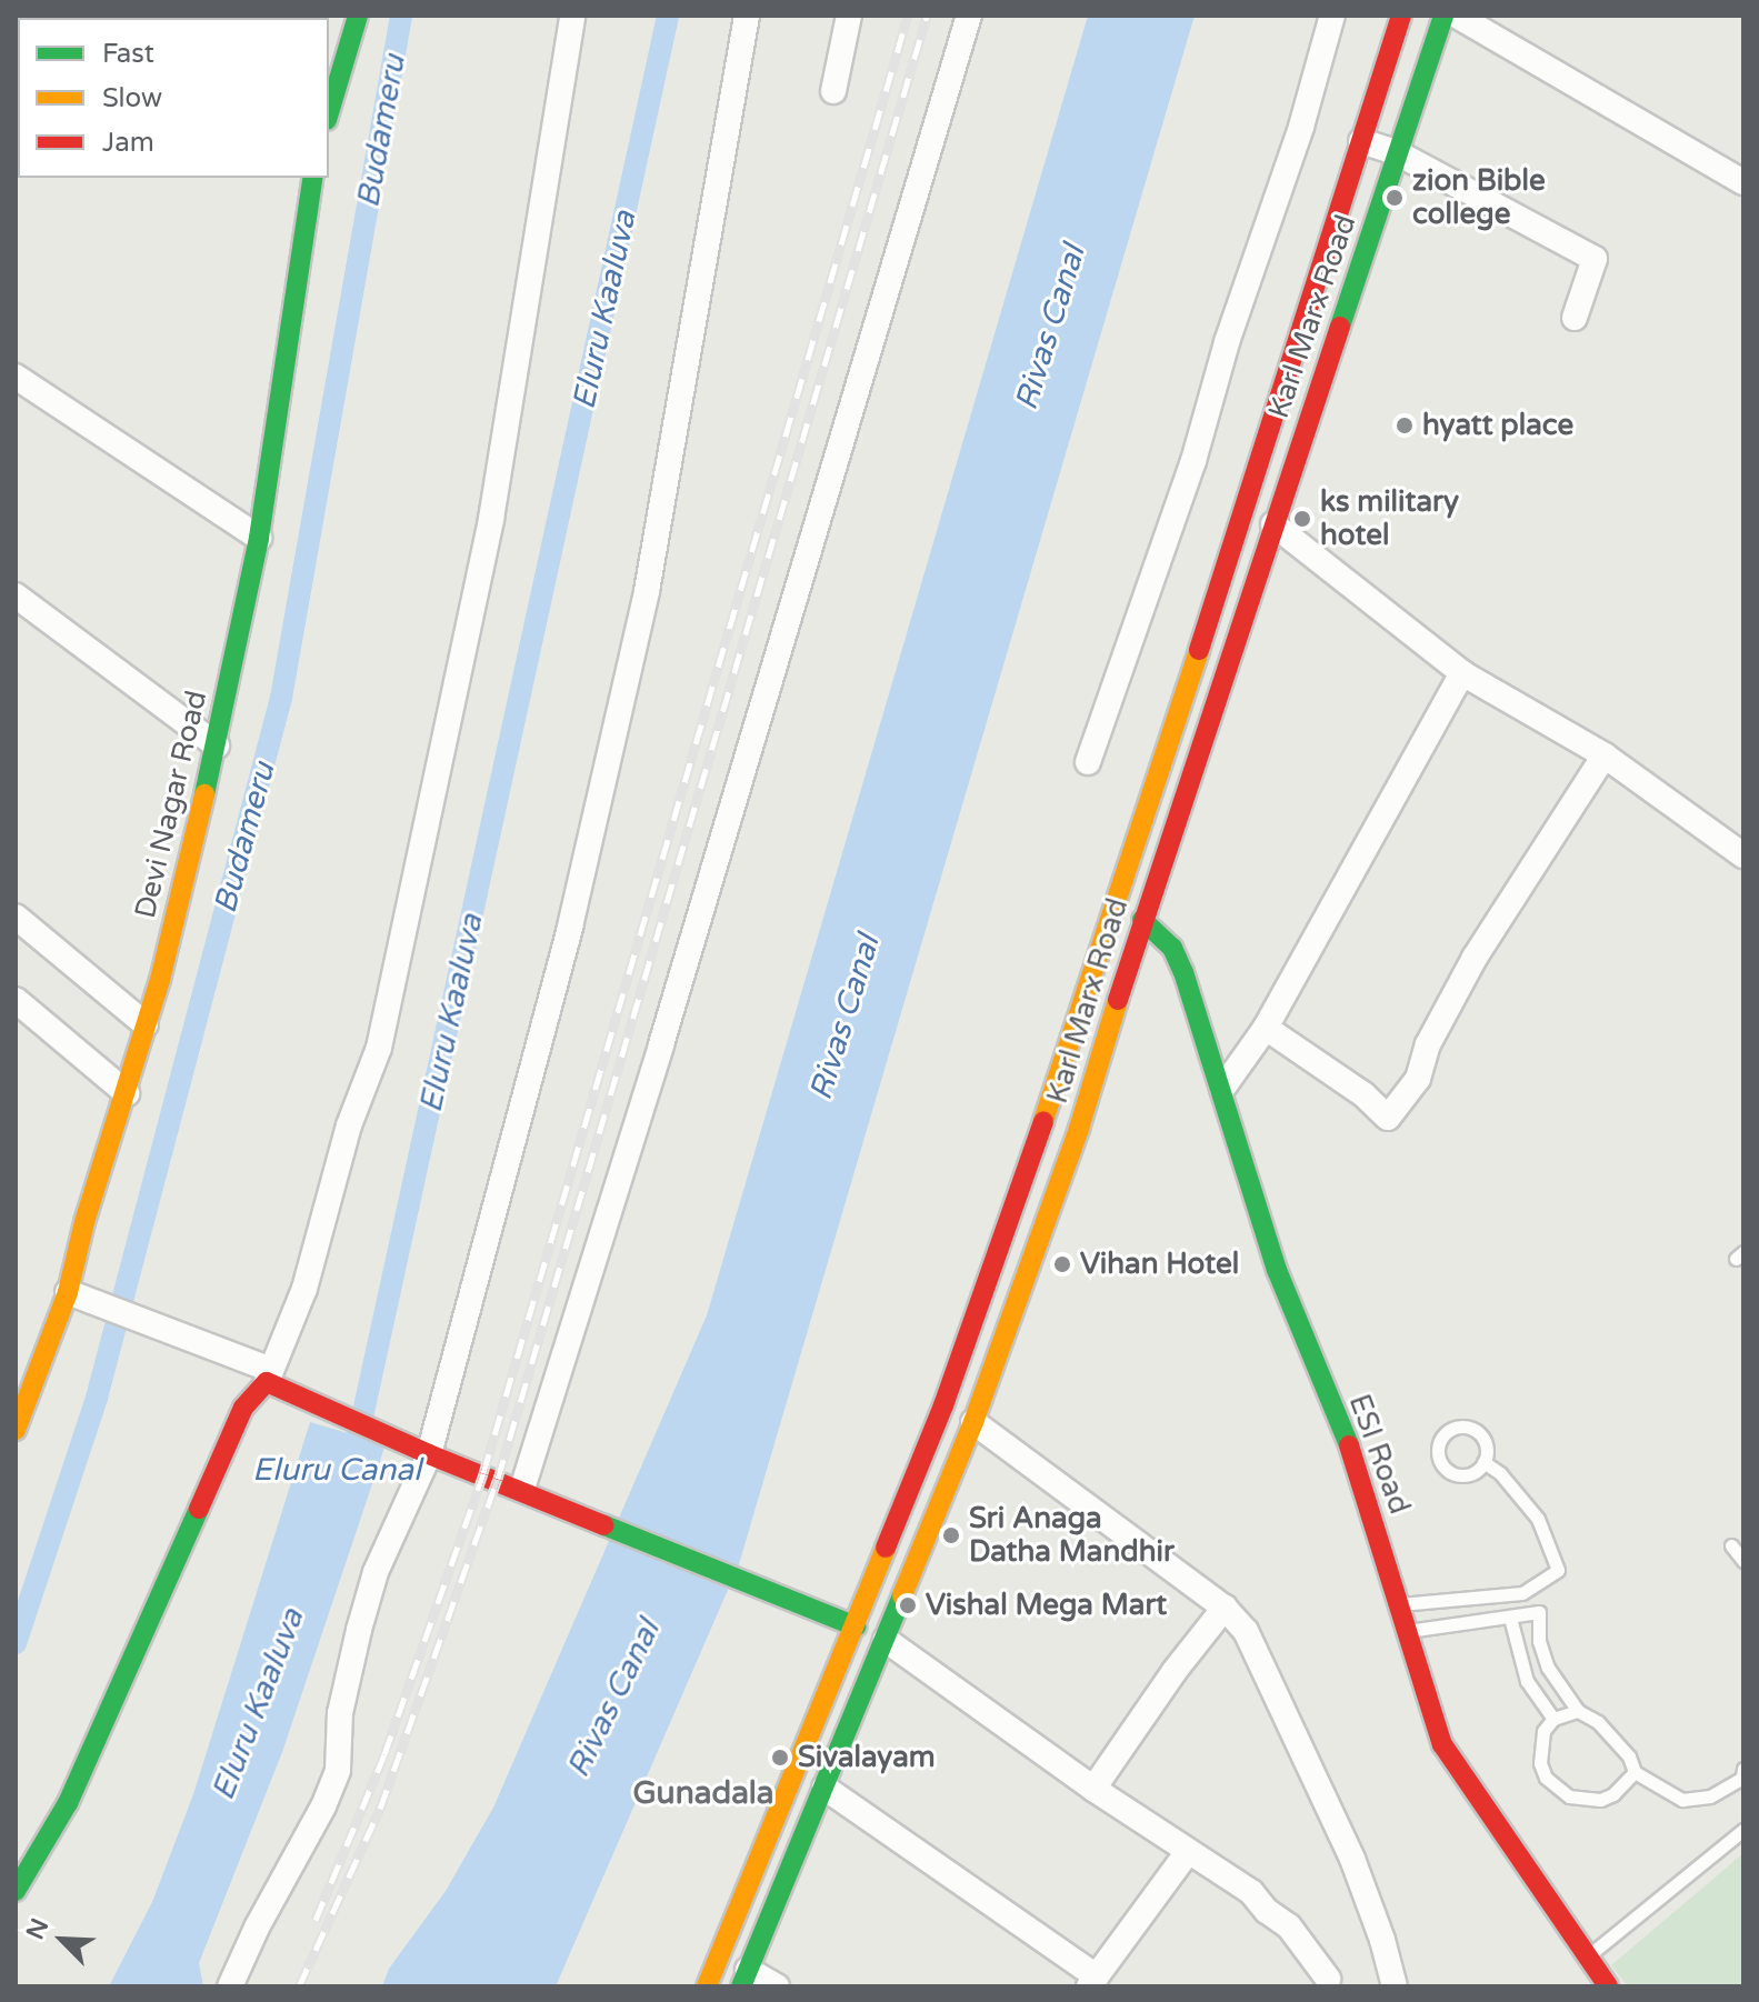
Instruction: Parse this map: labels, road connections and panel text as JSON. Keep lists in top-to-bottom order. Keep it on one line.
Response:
{"streets":{"main road":["Karl Marx Road","Devi Nagar Road","ESI Road"]},"crossings":[["Karl Marx Road","ESI Road"]],"districts":["Gunadala"],"water":["Budameru","Eluru Kaaluva","Rivas Canal","Eluru Canal"],"places":["zion Bible college","hyatt place","ks military hotel","Vihan Hotel","Sri Anaga Datha Mandhir","Vishal Mega Mart","Sivalayam"],"legend":["Fast","Slow","Jam"],"north":"top left"}
